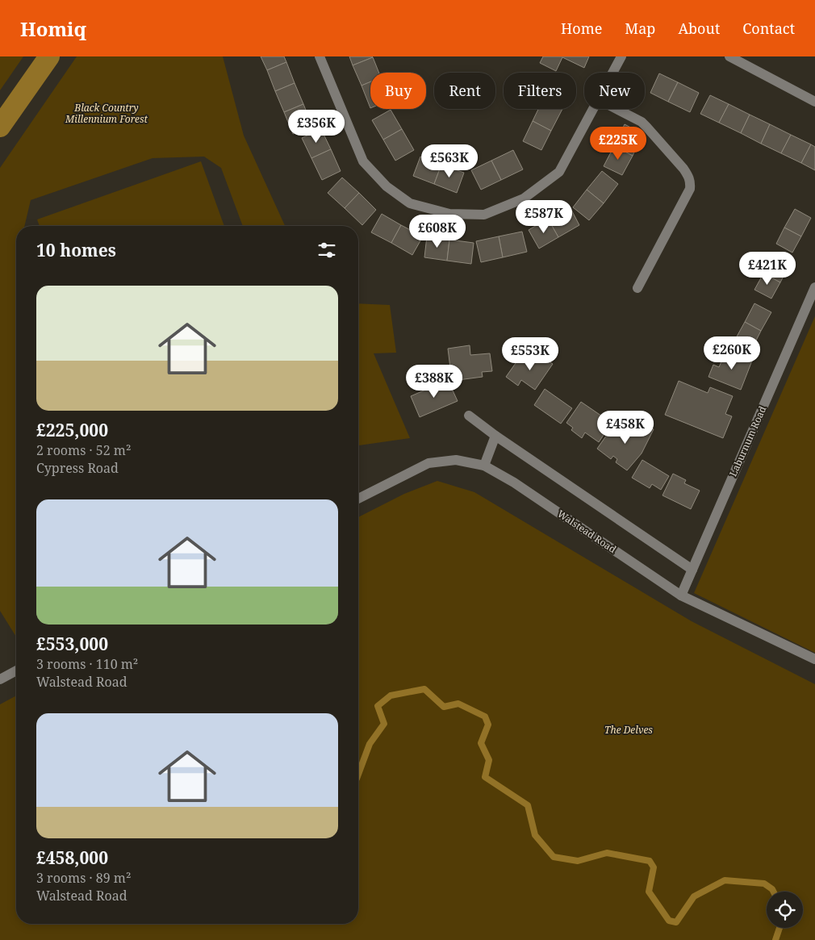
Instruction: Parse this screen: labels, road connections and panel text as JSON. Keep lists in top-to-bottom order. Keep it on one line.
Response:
{"streets":{"street":["Laburnum Road","Walstead Road"]},"crossings":[["Laburnum Road","Walstead Road"]],"parks":["Black Country Millennium Forest","The Delves"],"page":{"header":"Homiq","nav":["Home","Map","About","Contact"],"chip":["Buy","Rent","Filters","New"],"price":["£356K","£225K","£563K","£587K","£608K","£421K","£260K","£553K","£388K","£458K"],"heading":"10 homes","list":[{"name":"£225,000","note":"2 rooms · 52 m² · Cypress Road"},{"name":"£553,000","note":"3 rooms · 110 m² · Walstead Road"},{"name":"£458,000","note":"3 rooms · 89 m² · Walstead Road"}]}}
